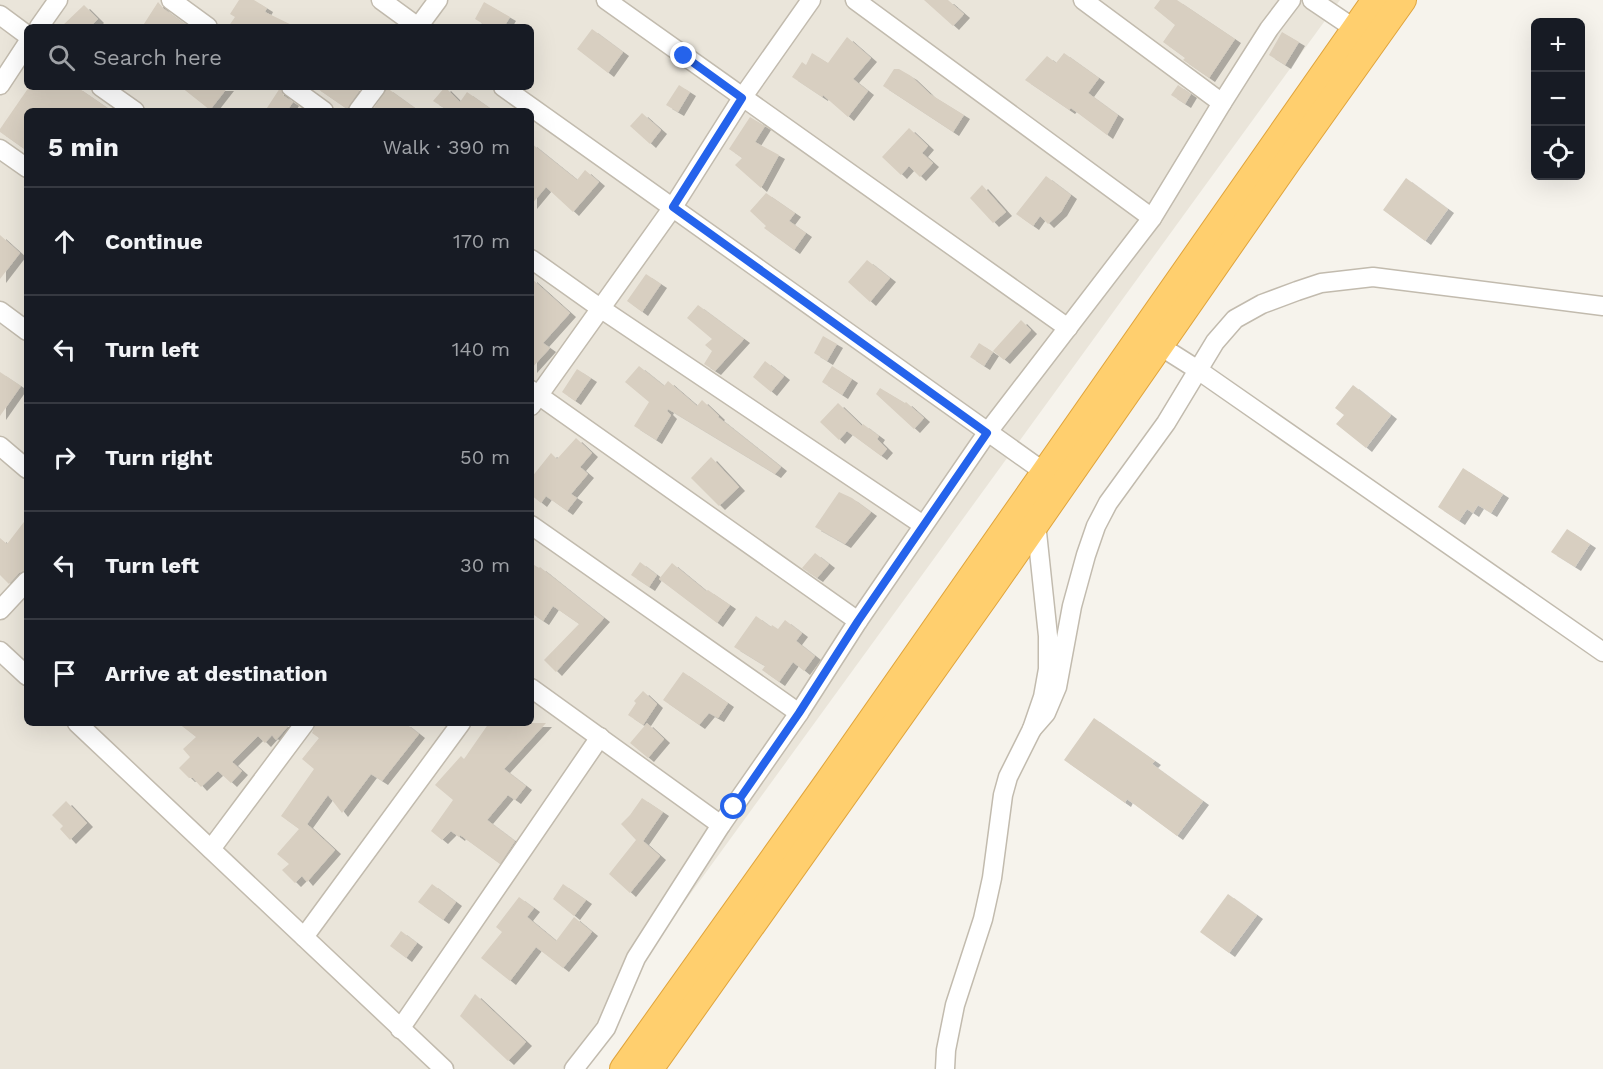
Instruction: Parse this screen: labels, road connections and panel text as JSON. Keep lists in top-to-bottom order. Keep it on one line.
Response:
{"page":{"map_buttons":["+","−"],"search":"Search here","heading":["5 min","Walk · 390 m"],"list":[["Continue","170 m"],["Turn left","140 m"],["Turn right","50 m"],["Turn left","30 m"],"Arrive at destination"]}}
